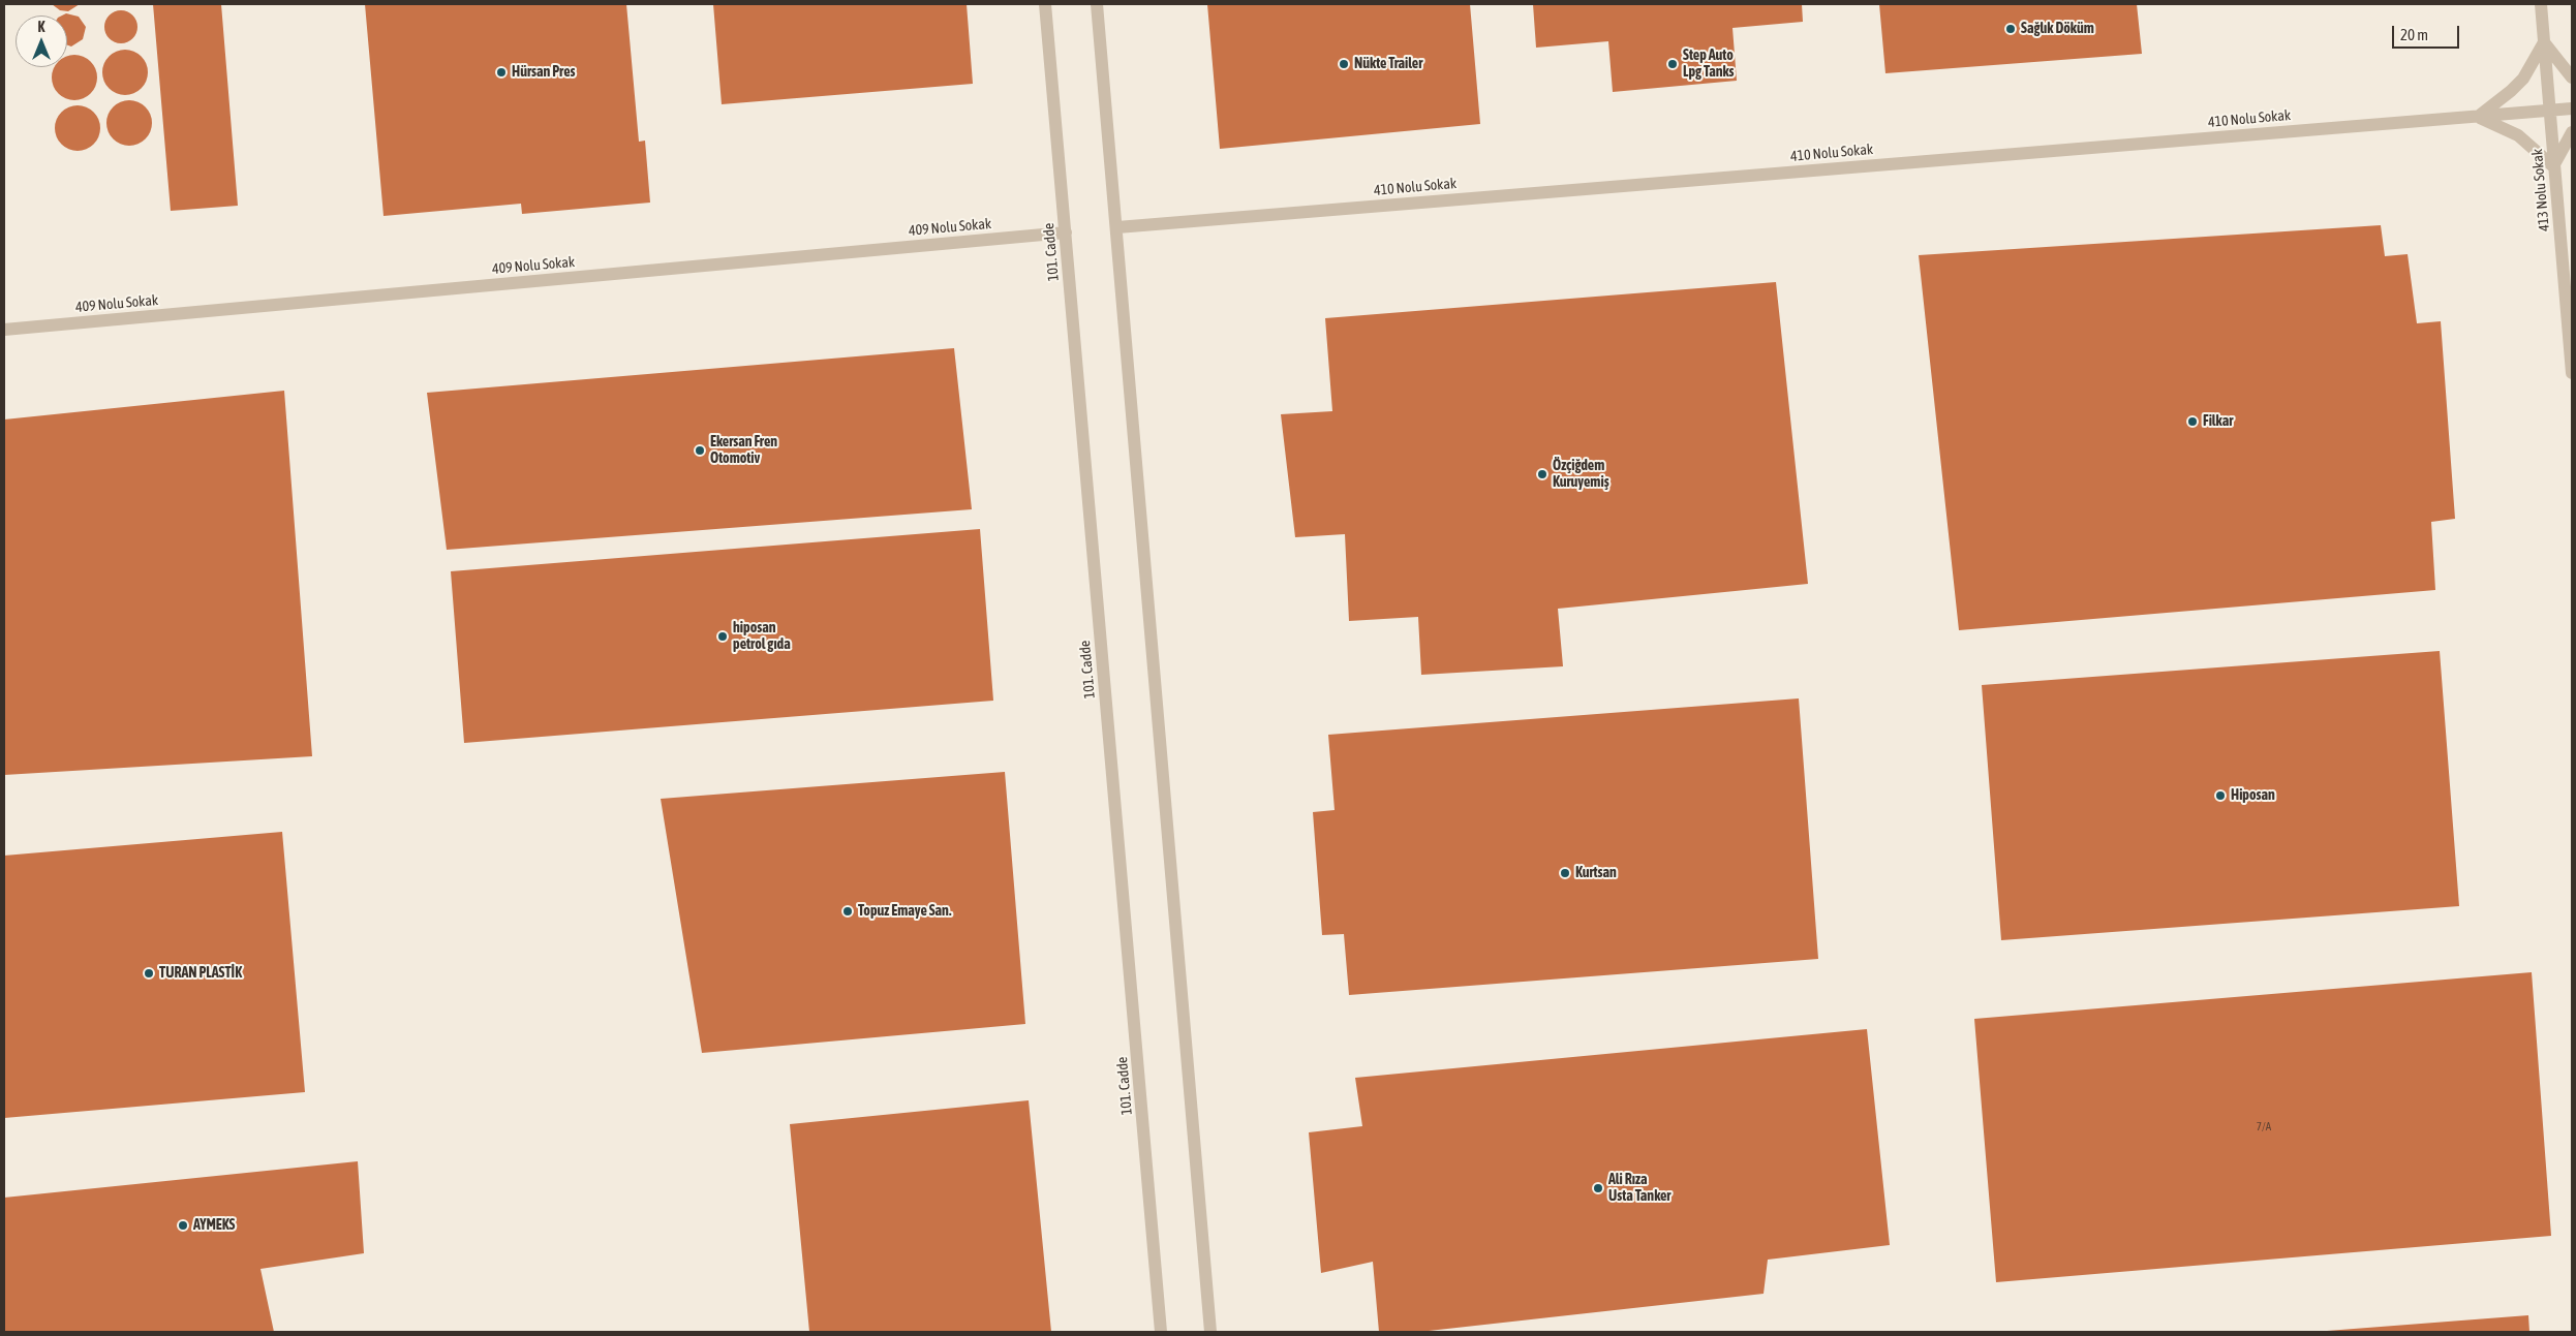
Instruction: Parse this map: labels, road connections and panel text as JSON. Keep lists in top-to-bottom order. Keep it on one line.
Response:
{"streets":{"street":["410 Nolu Sokak","413 Nolu Sokak","409 Nolu Sokak","101. Cadde"]},"crossings":[["410 Nolu Sokak","413 Nolu Sokak"],["409 Nolu Sokak","101. Cadde"]],"places":["Sağlık Döküm","Nükte Trailer","Step Auto Lpg Tanks","Hürsan Pres","Filkar","Ekersan Fren Otomotiv","Özçiğdem Kuruyemiş","hiposan petrol gıda","Hiposan","Kurtsan","Topuz Emaye San.","TURAN PLASTİK","Ali Rıza Usta Tanker","AYMEKS"],"house_numbers":["7/A"],"scale_bar":"20 m","north":"top"}
